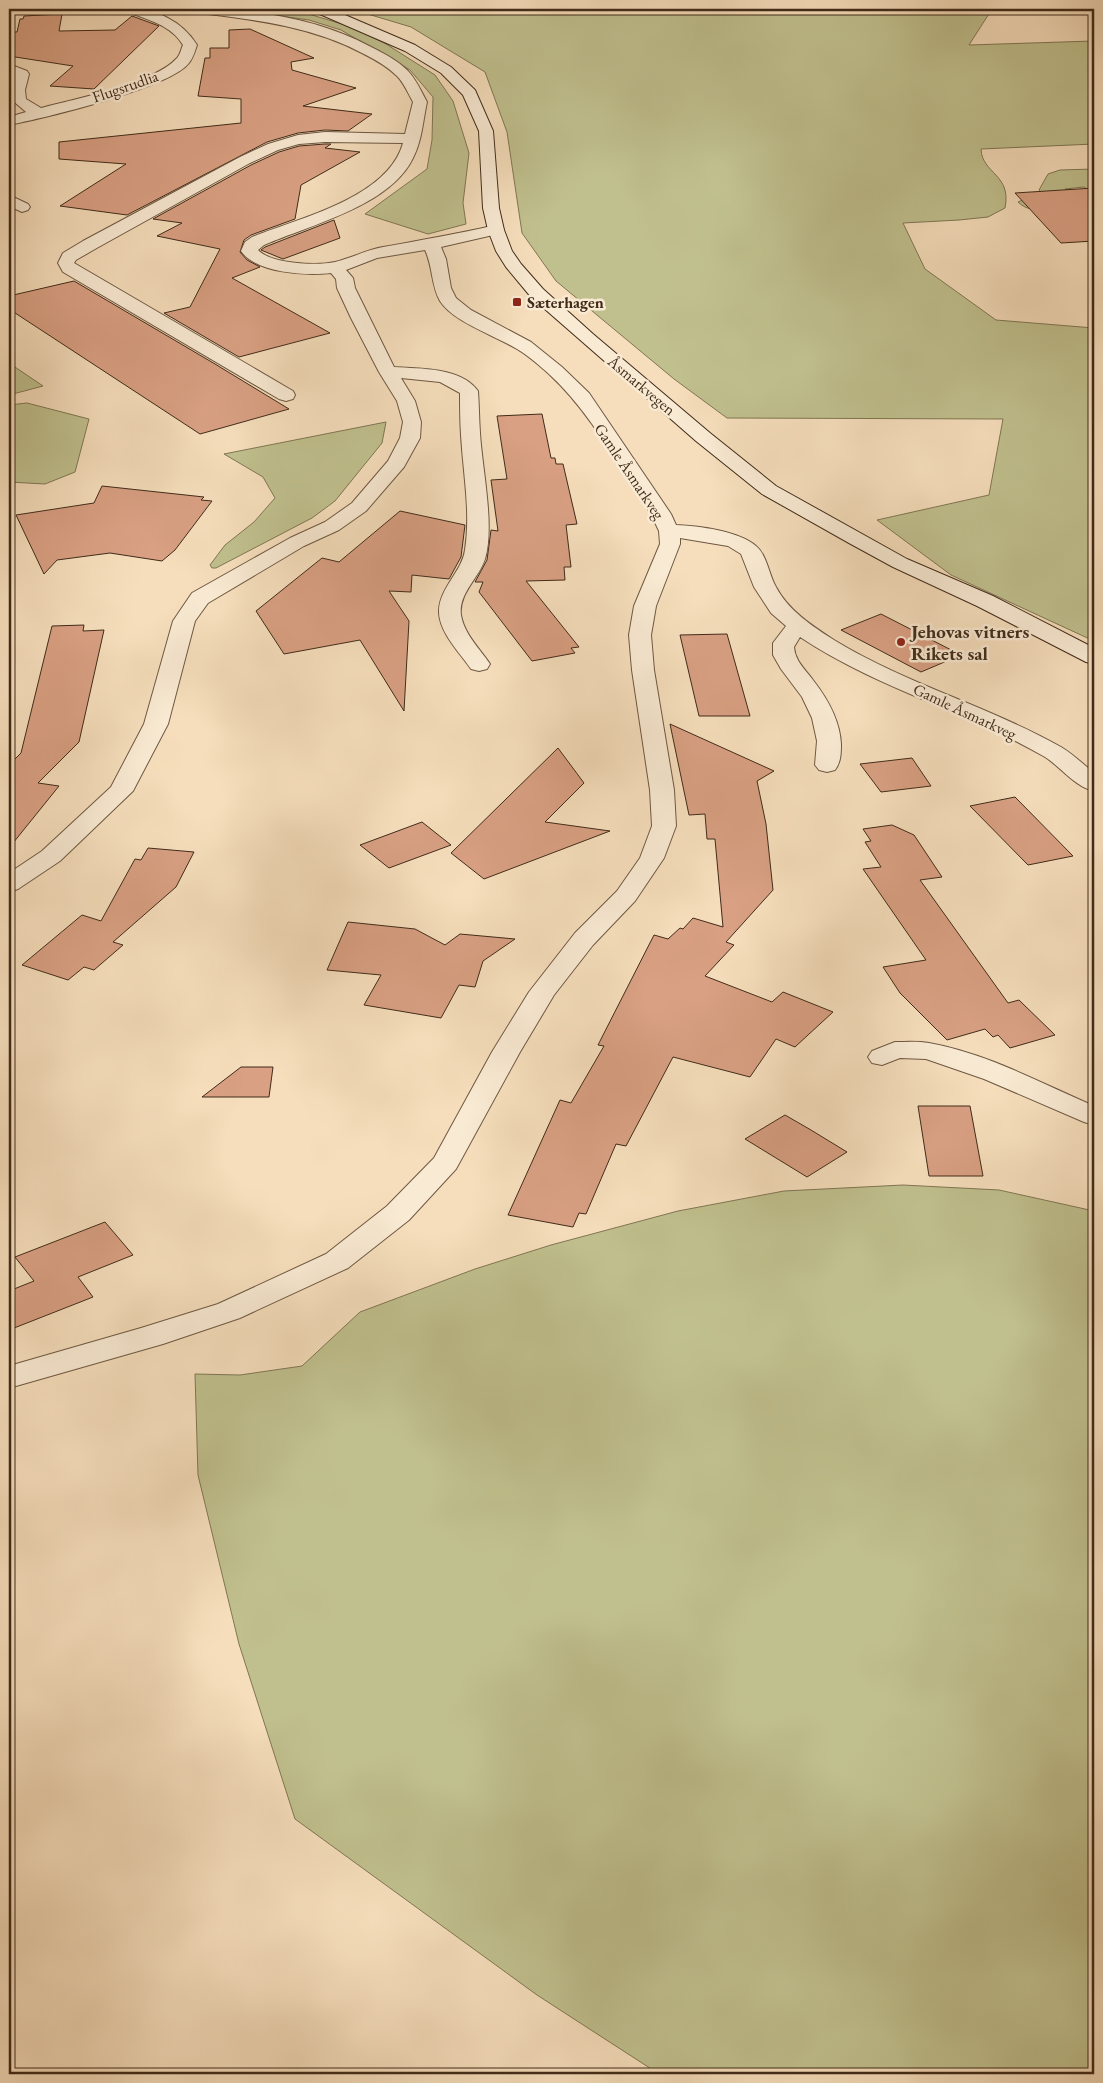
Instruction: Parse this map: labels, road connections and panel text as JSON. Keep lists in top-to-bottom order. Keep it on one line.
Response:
{"streets":{"street":["Flugsrudlia","Åsmarkvegen","Gamle Åsmarkveg"]},"places":{"transit":["Sæterhagen"],"other":["Jehovas vitners Rikets sal"]}}
